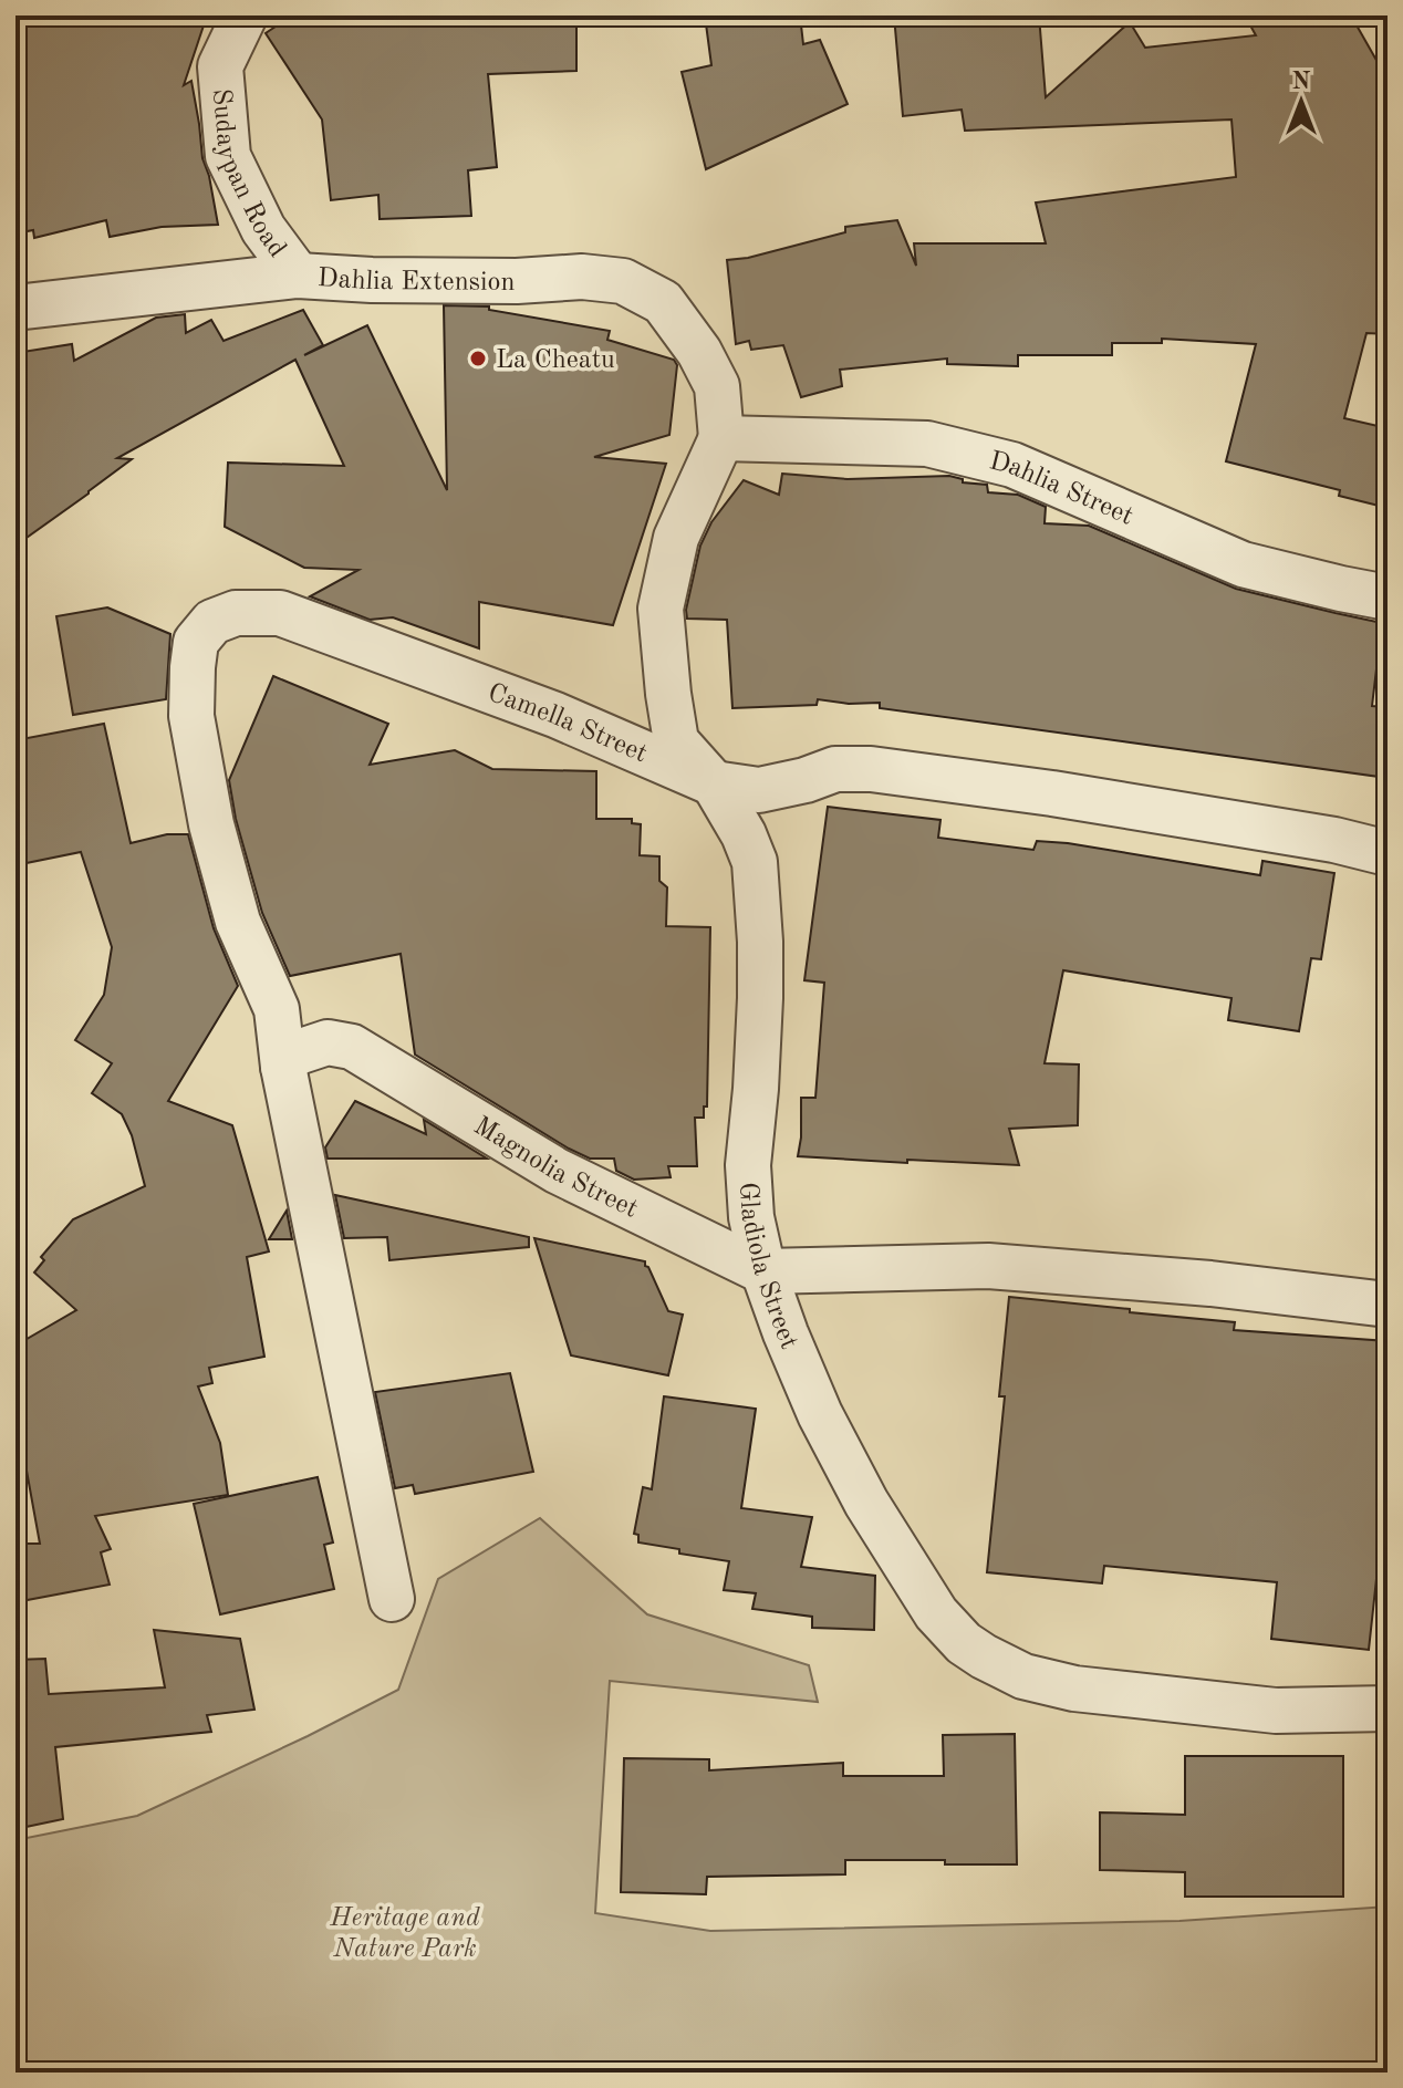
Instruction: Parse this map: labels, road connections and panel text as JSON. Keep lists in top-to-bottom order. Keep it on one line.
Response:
{"streets":{"street":["Sudaypan Road","Dahlia Extension","Dahlia Street","Camella Street","Magnolia Street","Gladiola Street"]},"crossings":[["Sudaypan Road","Dahlia Extension"],["Dahlia Extension","Dahlia Street"],["Dahlia Extension","Gladiola Street"],["Dahlia Street","Gladiola Street"],["Camella Street","Magnolia Street"],["Camella Street","Gladiola Street"],["Magnolia Street","Gladiola Street"]],"parks":["Heritage and Nature Park"],"places":["La Cheatu"],"north":"top"}
